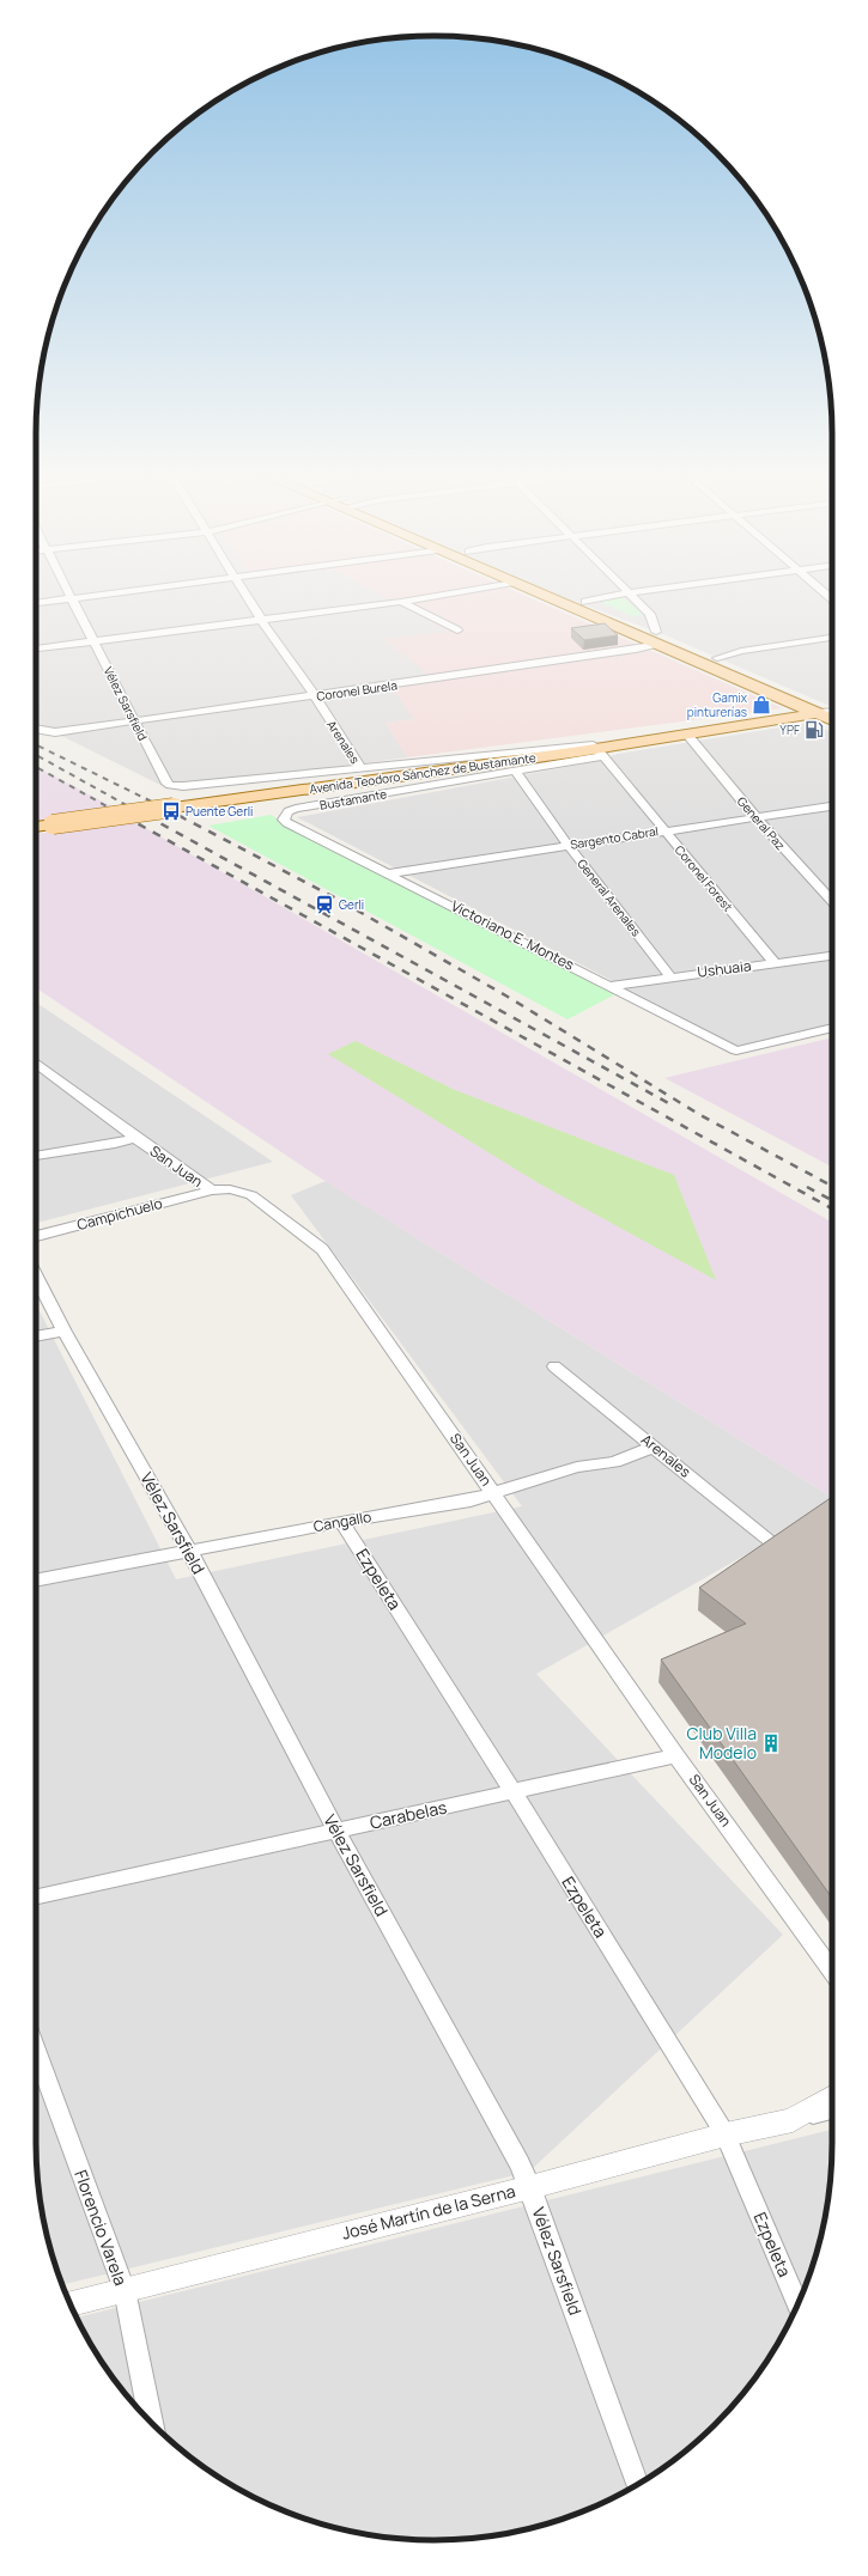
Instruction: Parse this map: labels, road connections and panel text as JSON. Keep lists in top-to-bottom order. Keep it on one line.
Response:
{"streets":{"main road":["Avenida Teodoro Sánchez de Bustamante"],"street":["Coronel Burela","Vélez Sarsfield","Arenales","Bustamante","General Paz","Sargento Cabral","Coronel Forest","General Arenales","Victoriano E. Montes","Ushuaia","San Juan","Campichuelo","Cangallo","Ezpeleta","Carabelas","José Martín de la Serna","Florencio Varela"]},"crossings":[["Coronel Burela","Vélez Sarsfield"],["Coronel Burela","Arenales"],["Vélez Sarsfield","Arenales"],["Vélez Sarsfield","Cangallo"],["Vélez Sarsfield","Carabelas"],["Vélez Sarsfield","José Martín de la Serna"],["Arenales","Cangallo"],["Avenida Teodoro Sánchez de Bustamante","Bustamante"],["Avenida Teodoro Sánchez de Bustamante","General Paz"],["Avenida Teodoro Sánchez de Bustamante","Coronel Forest"],["Bustamante","Coronel Forest"],["Bustamante","General Arenales"],["Bustamante","Victoriano E. Montes"],["General Paz","Sargento Cabral"],["Sargento Cabral","Coronel Forest"],["Sargento Cabral","General Arenales"],["Sargento Cabral","Victoriano E. Montes"],["Coronel Forest","Ushuaia"],["General Arenales","Ushuaia"],["Victoriano E. Montes","Ushuaia"],["San Juan","Campichuelo"],["San Juan","Cangallo"],["San Juan","Carabelas"],["Cangallo","Ezpeleta"],["Ezpeleta","Carabelas"],["Ezpeleta","José Martín de la Serna"],["José Martín de la Serna","Florencio Varela"]],"places":{"shop":["Gamix pinturerías"],"fuel station":["YPF"],"bus stop":["Puente Gerli"],"station":["Gerli"],"building":["Club Villa Modelo"]}}
